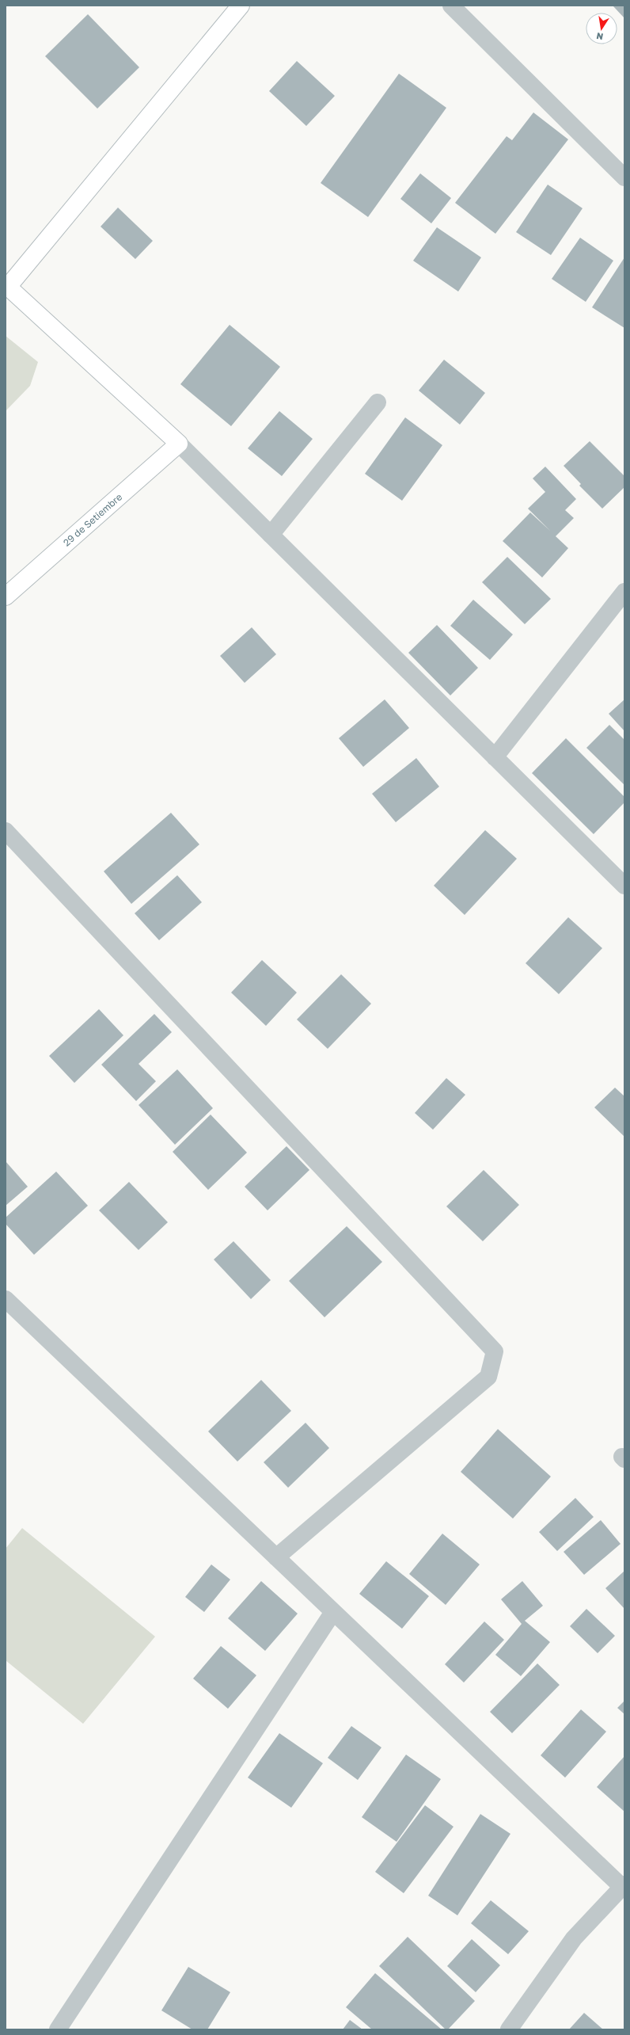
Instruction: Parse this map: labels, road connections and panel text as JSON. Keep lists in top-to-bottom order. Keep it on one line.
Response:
{"streets":{"street":["29 de Setiembre"]},"north":"bottom"}
